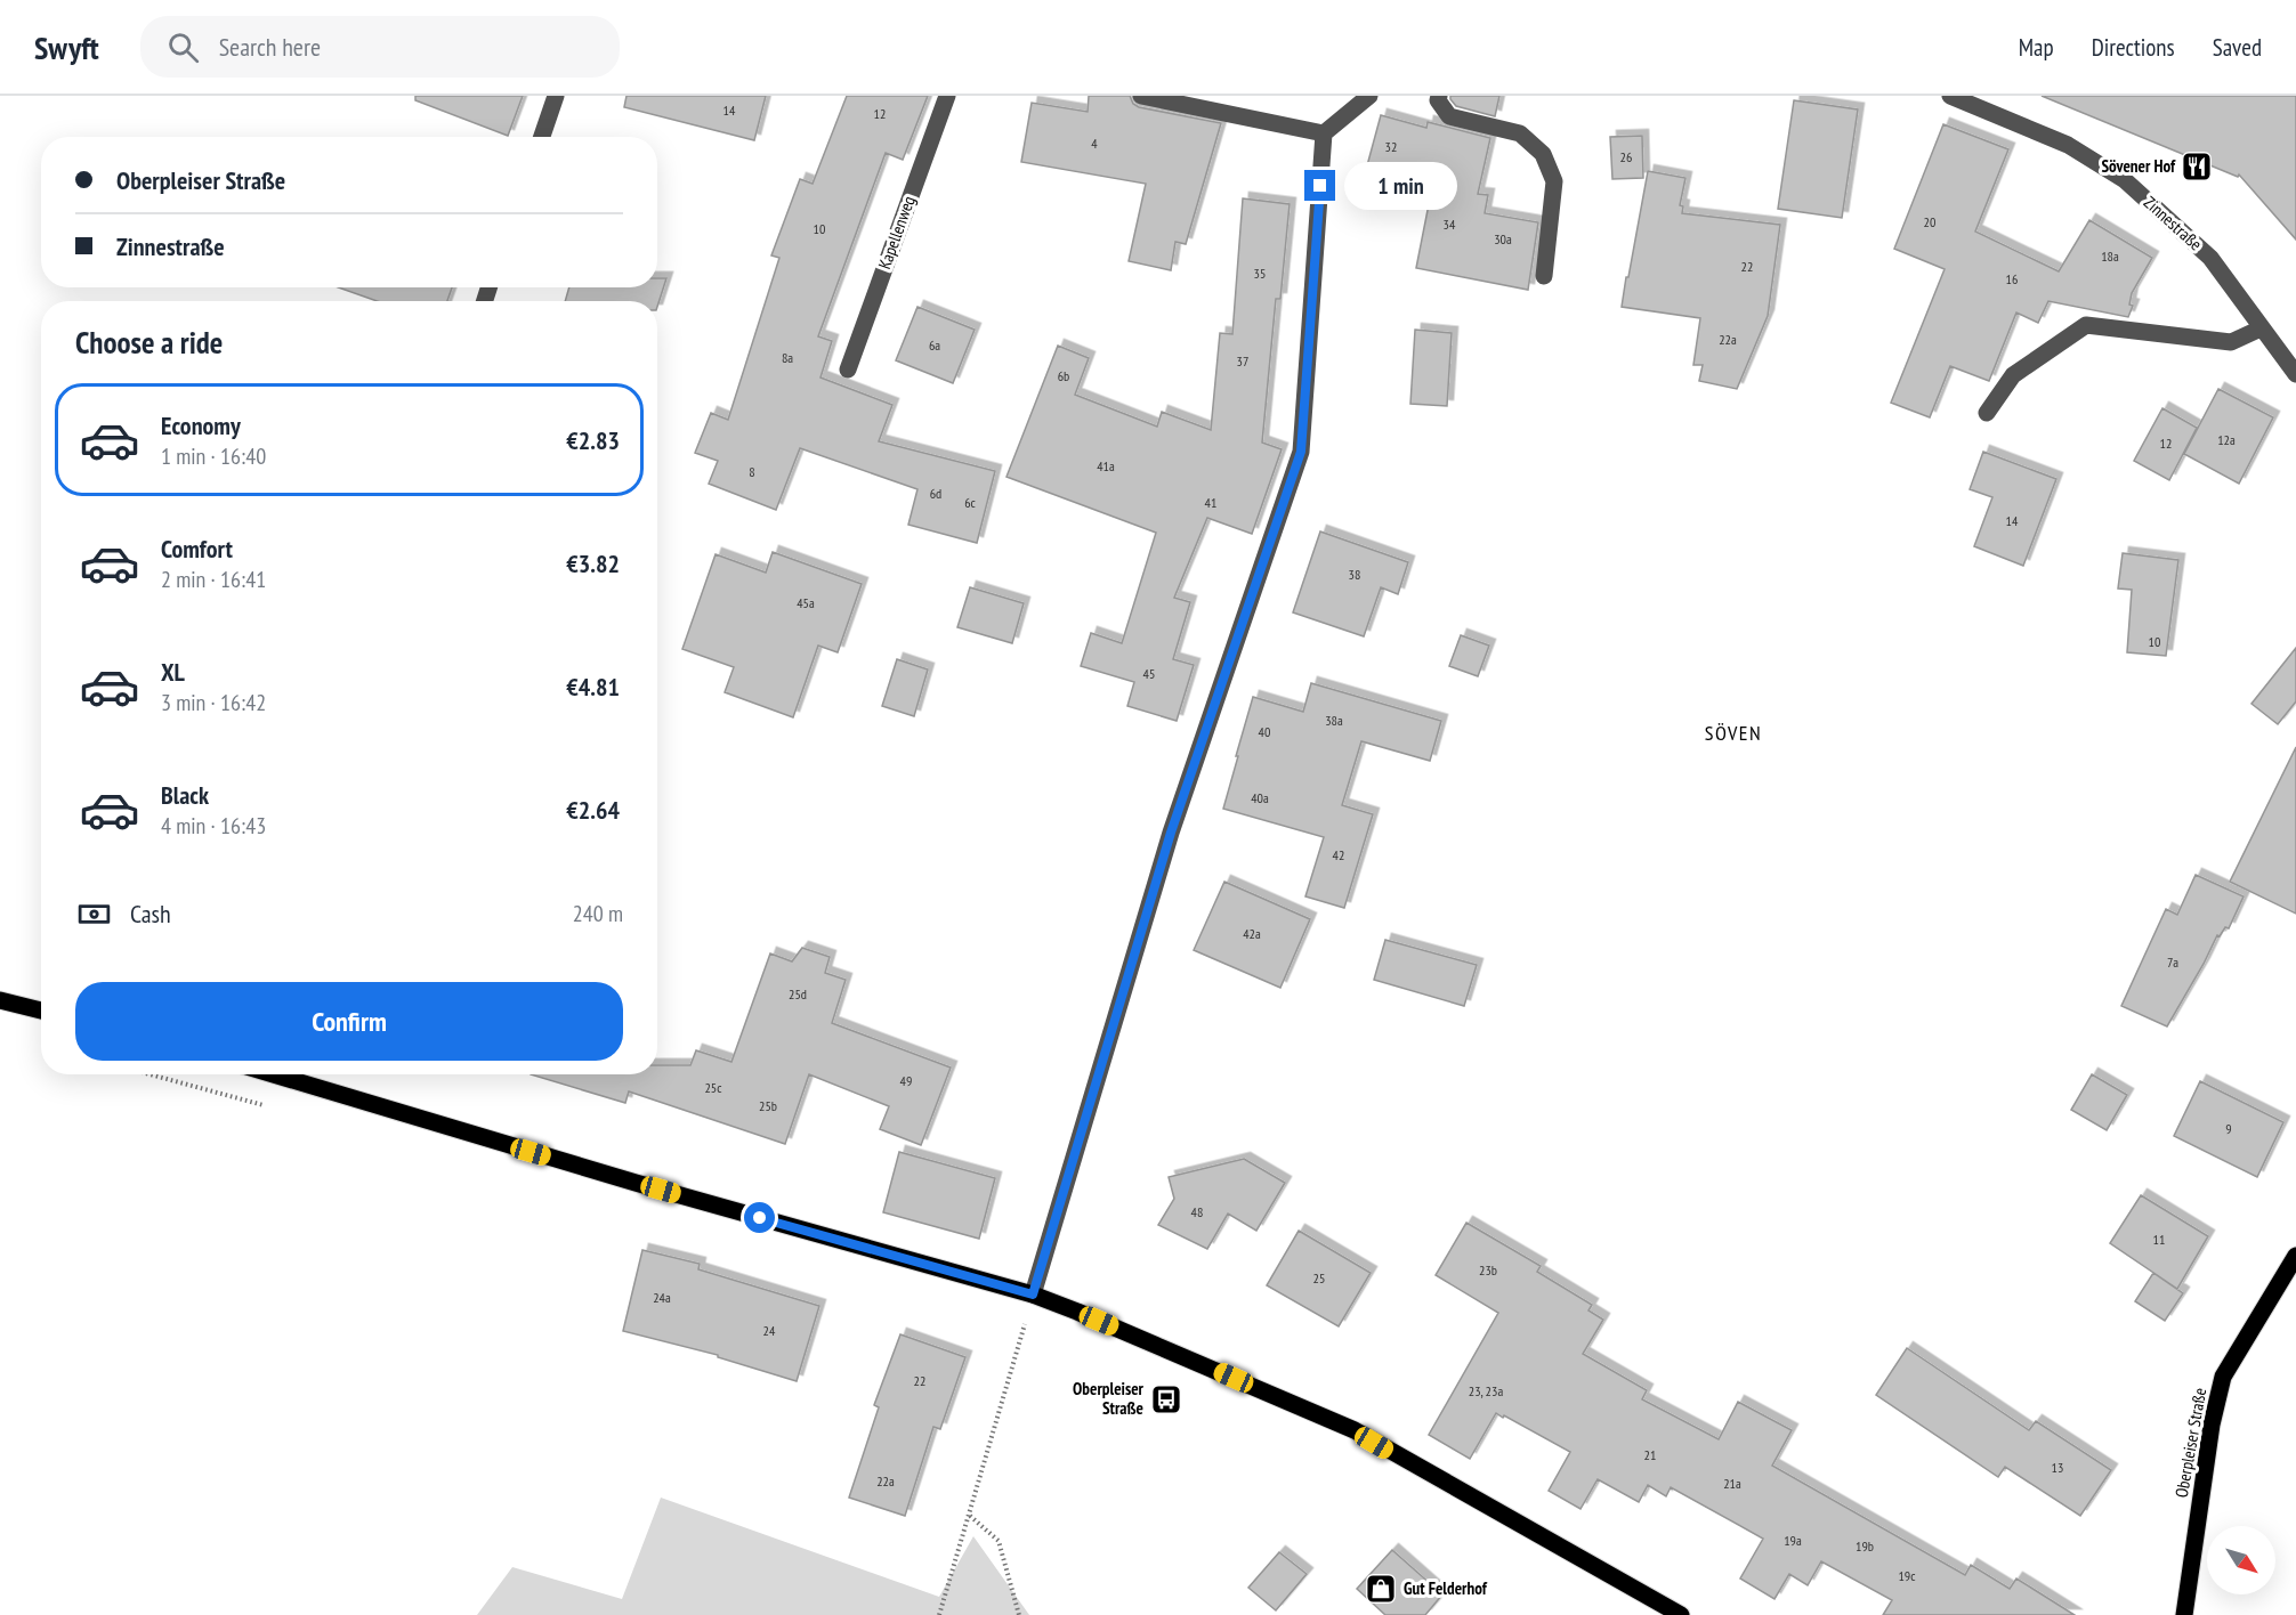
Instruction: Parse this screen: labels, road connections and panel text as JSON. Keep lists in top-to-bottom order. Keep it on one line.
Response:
{"streets":{"main road":["Oberpleiser Straße"],"street":["Zinnestraße","Kapellenweg"]},"districts":["SÖVEN"],"places":{"restaurant":["Sövener Hof"],"bus stop":["Oberpleiser Straße"],"shop":["Gut Felderhof"]},"house_numbers":["14","12","4","32","26","20","34","10","30a","18a","22","35","16","22a","6a","8a","37","6b","12a","12","41a","8","6d","6c","41","14","38","45a","10","45","38a","40","40a","42","42a","7a","25d","49","25c","25b","9","48","11","23b","25","24a","24","22","23, 23a","21","13","22a","21a","19a","19b","19c"],"north":"bottom right","page":{"header":"Swyft","search":"Search here","nav":["Map","Directions","Saved"],"banner":["Oberpleiser Straße","Zinnestraße"],"bubble":"1 min","heading":"Choose a ride","list":[{"name":"Economy","note":"1 min · 16:40","value":"€2.83"},{"name":"Comfort","note":"2 min · 16:41","value":"€3.82"},{"name":"XL","note":"3 min · 16:42","value":"€4.81"},{"name":"Black","note":"4 min · 16:43","value":"€2.64"}],"pay":["Cash","240 m"],"buttons":"Confirm"}}
